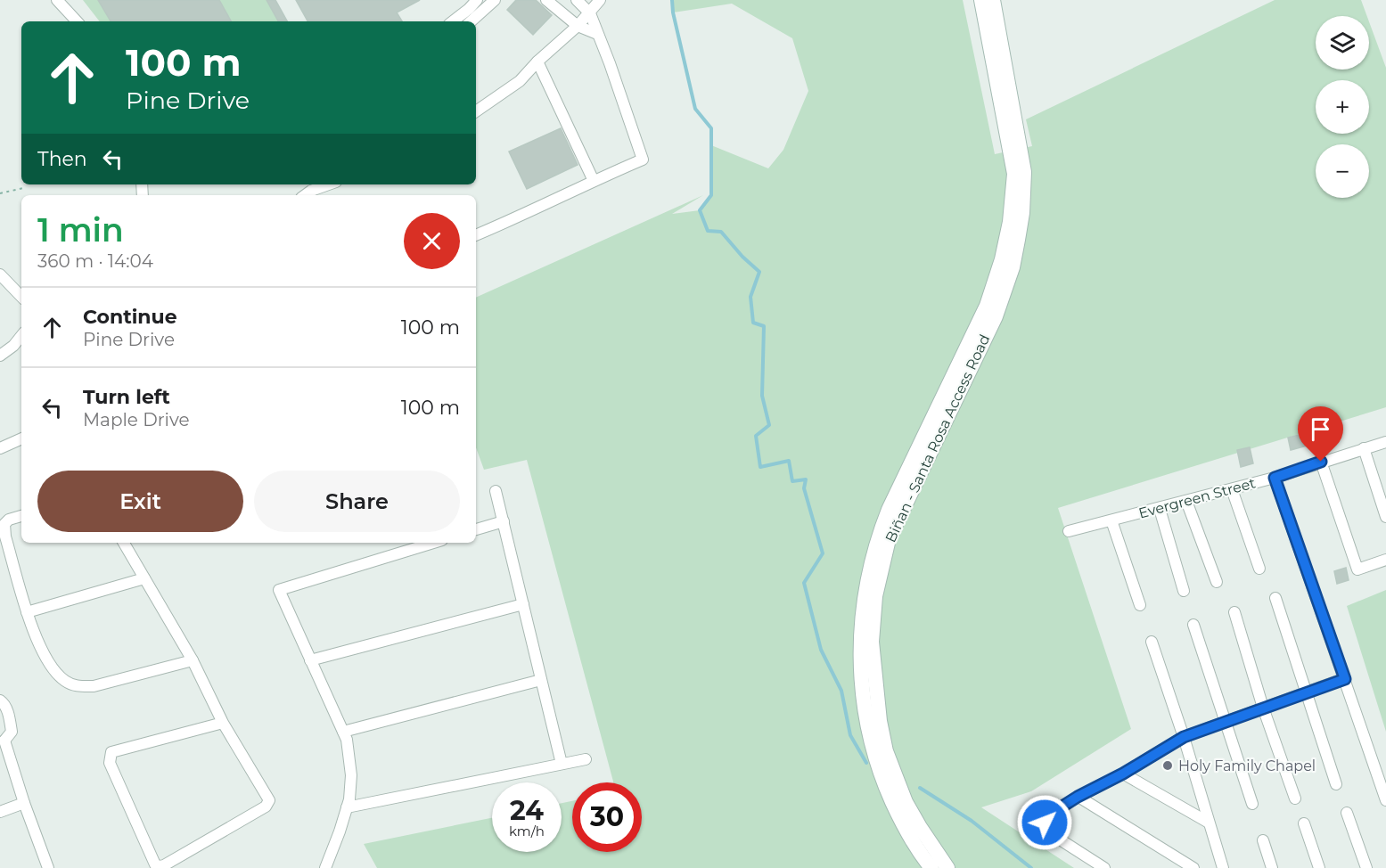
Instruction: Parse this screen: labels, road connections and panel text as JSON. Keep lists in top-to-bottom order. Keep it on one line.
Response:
{"streets":{"main road":["Biñan - Santa Rosa Access Road"],"street":["Evergreen Street"]},"places":["Holy Family Chapel"],"page":{"map_buttons":["+","−"],"turn":["100 m","Pine Drive"],"then":"Then","heading":["1 min","360 m · 14:04"],"list":[{"name":"Continue","note":"Pine Drive","value":"100 m"},{"name":"Turn left","note":"Maple Drive","value":"100 m"}],"buttons":["Exit","Share"],"speed":"24 km/h","limit":"30"}}
